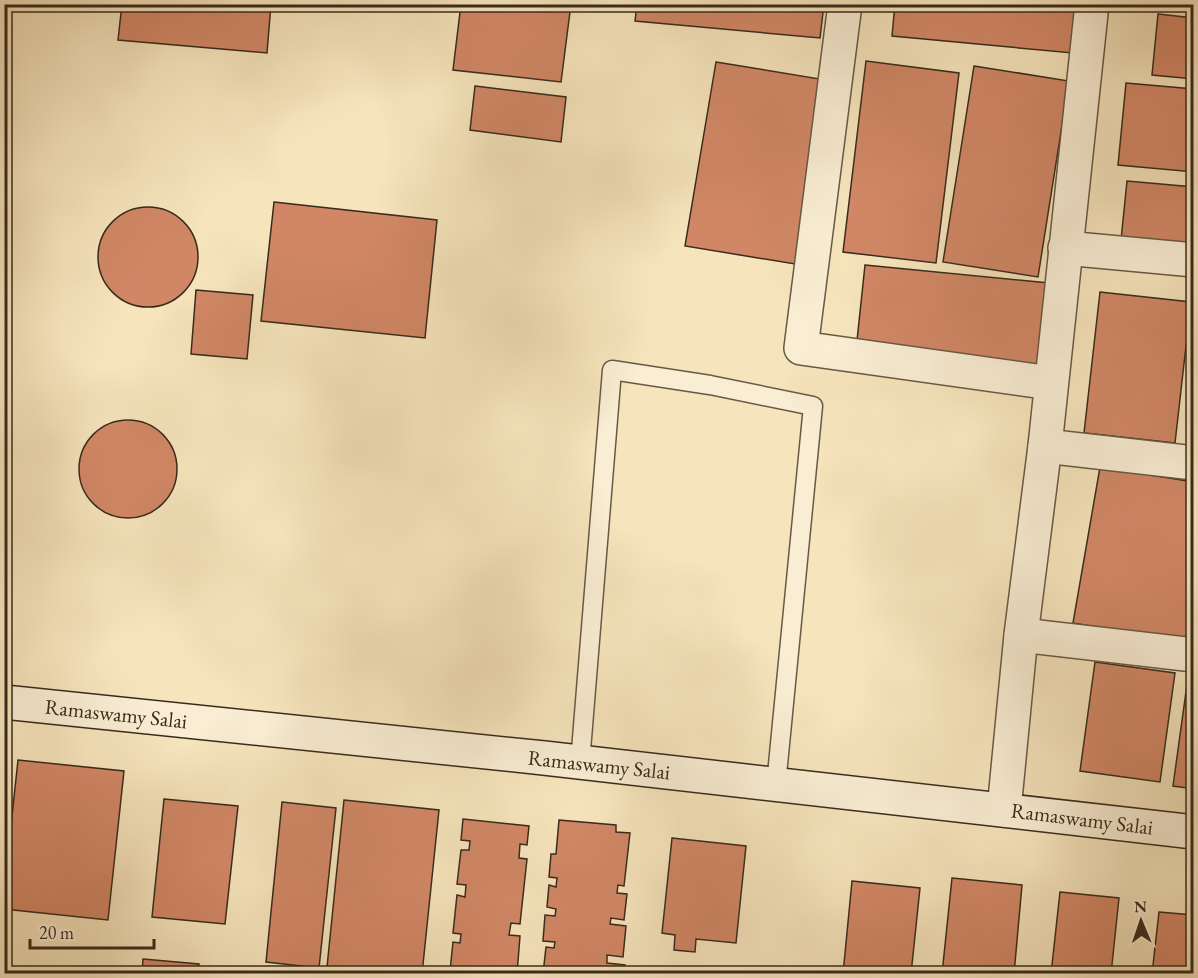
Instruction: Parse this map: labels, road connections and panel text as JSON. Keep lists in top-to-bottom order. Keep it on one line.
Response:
{"streets":{"street":["Ramaswamy Salai"]},"scale_bar":"20 m","north":"top"}
